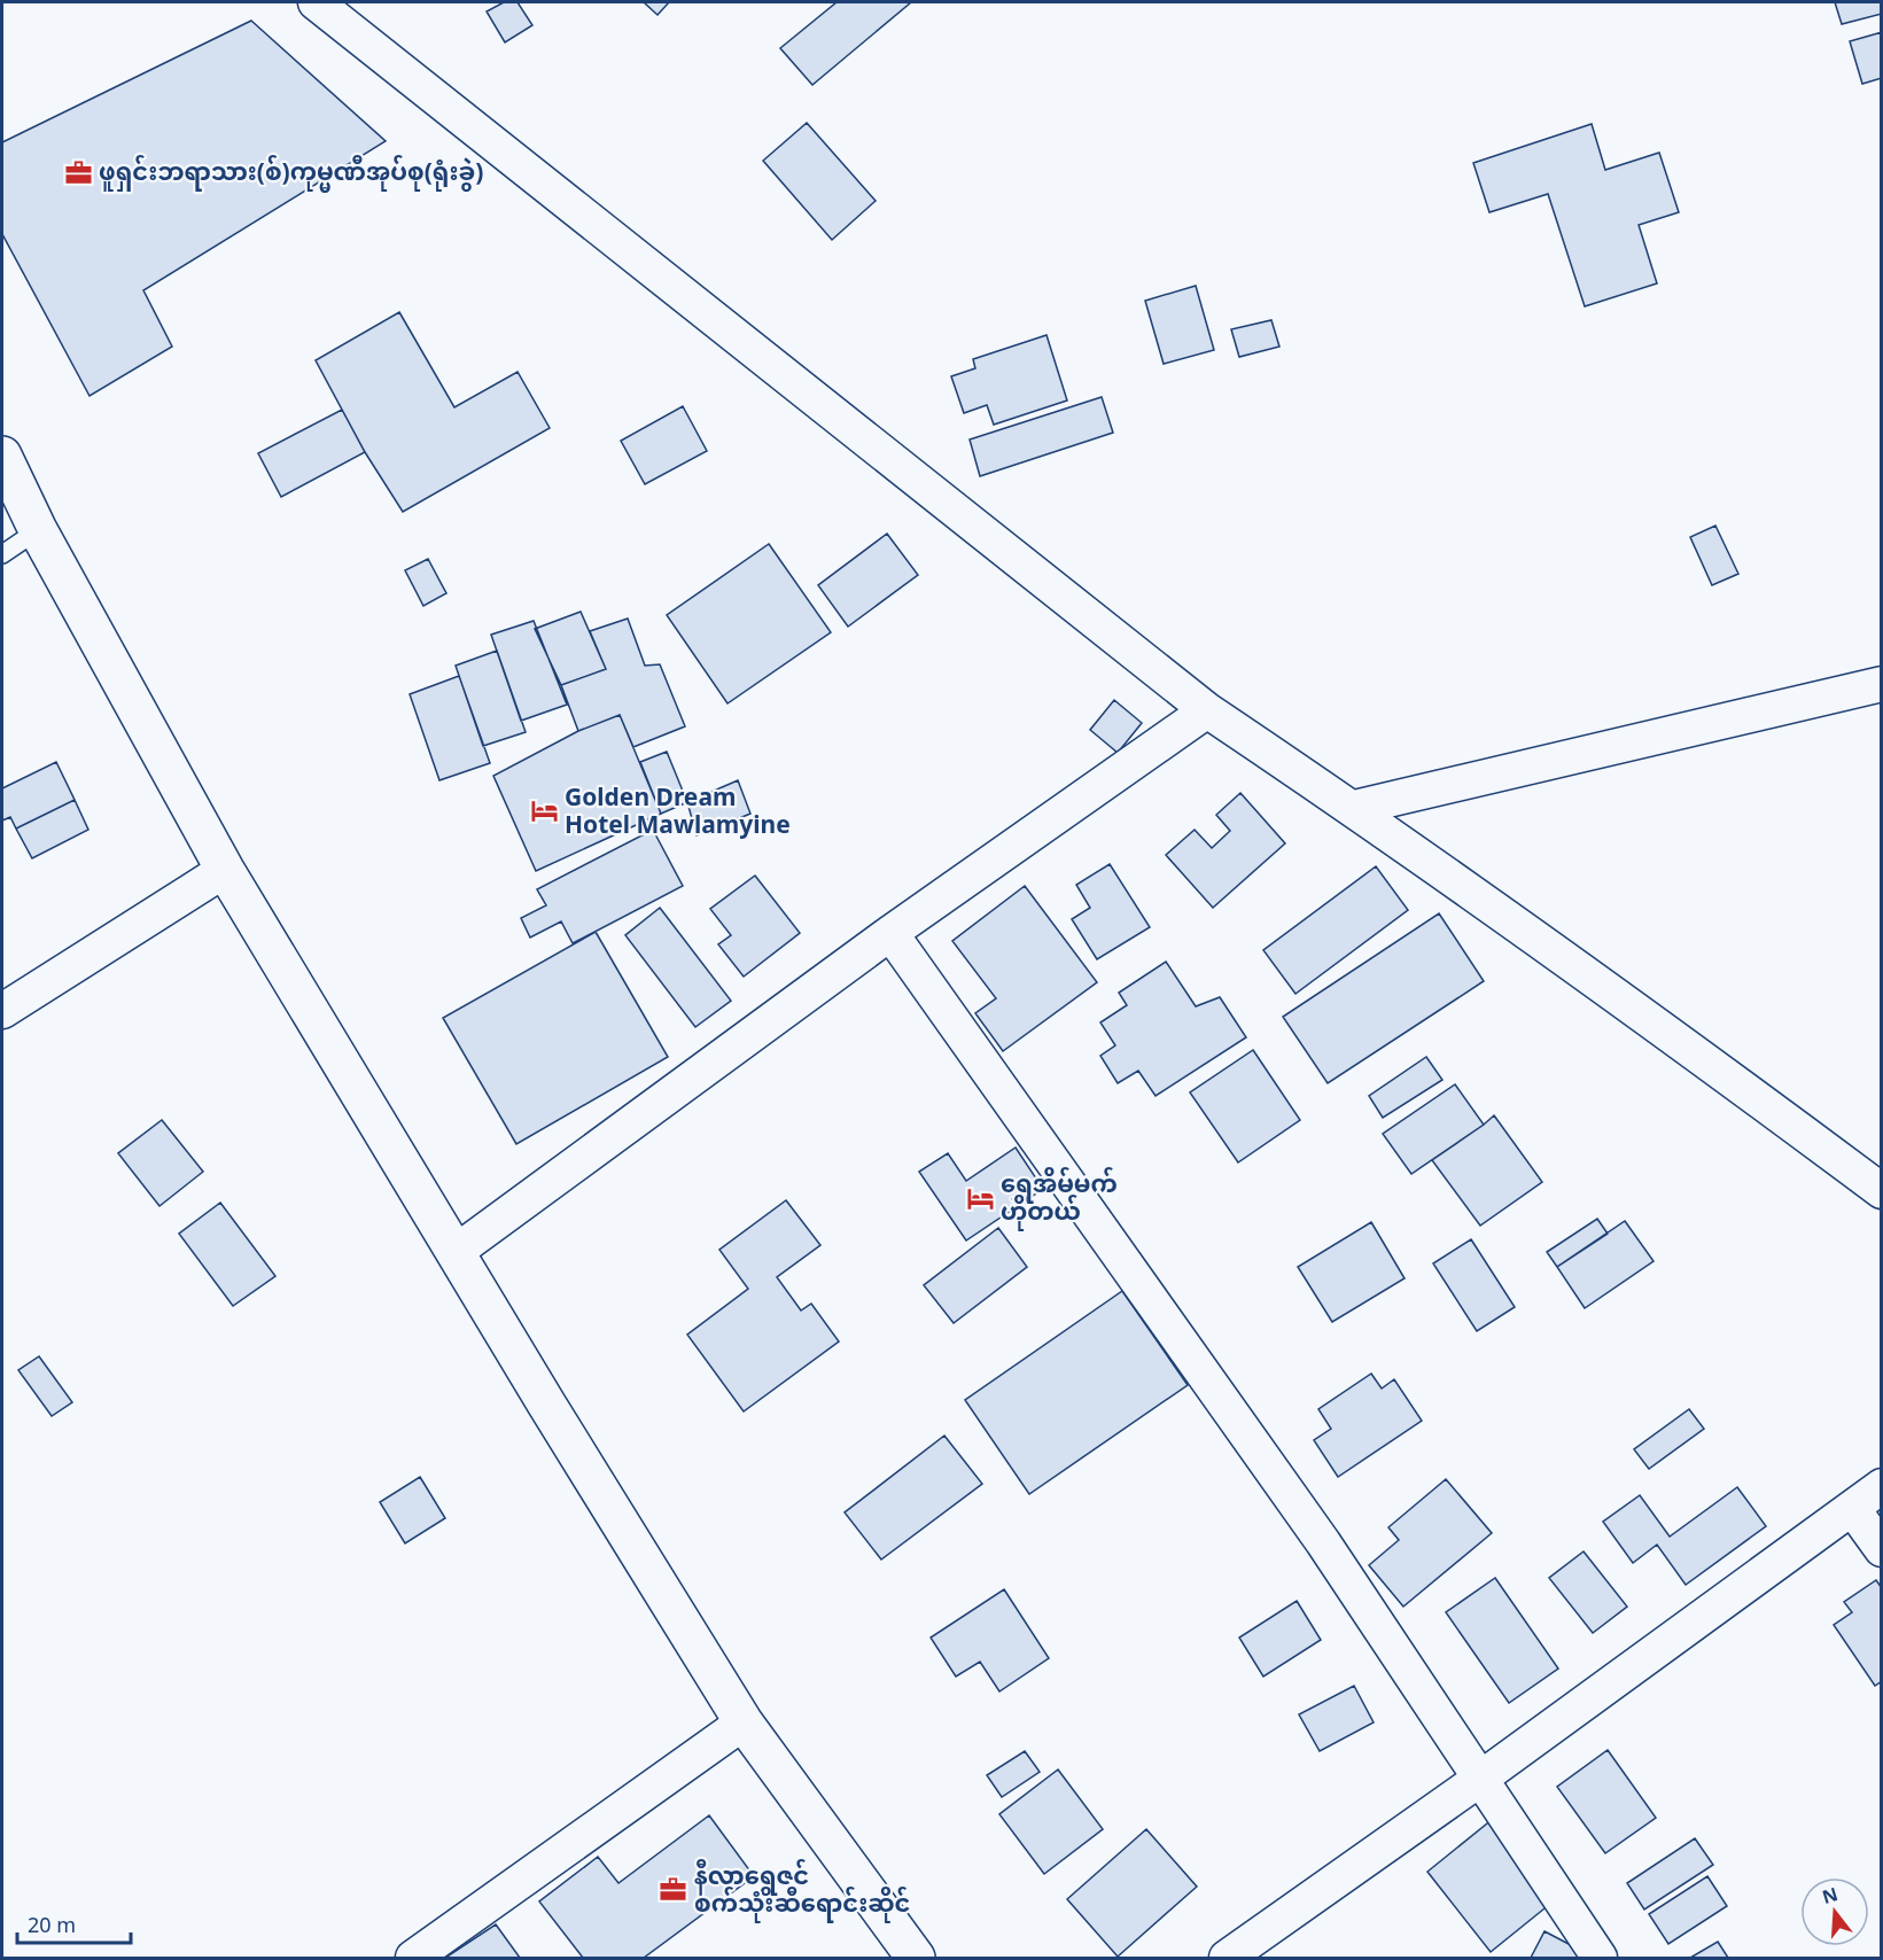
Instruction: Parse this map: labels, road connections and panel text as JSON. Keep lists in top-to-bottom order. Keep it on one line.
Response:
{"places":{"office":["ဖူရှင်းဘရာသား(စ်)ကုမ္မဏီအုပ်စု(ရုံးခွဲ)","နီလာရွှေဇင် စက်သုံးဆီရောင်းဆိုင်"],"hotel":["Golden Dream Hotel Mawlamyine","ရွှေအိမ်မက် ဟိုတယ်"]},"scale_bar":"20 m","north":"top"}
